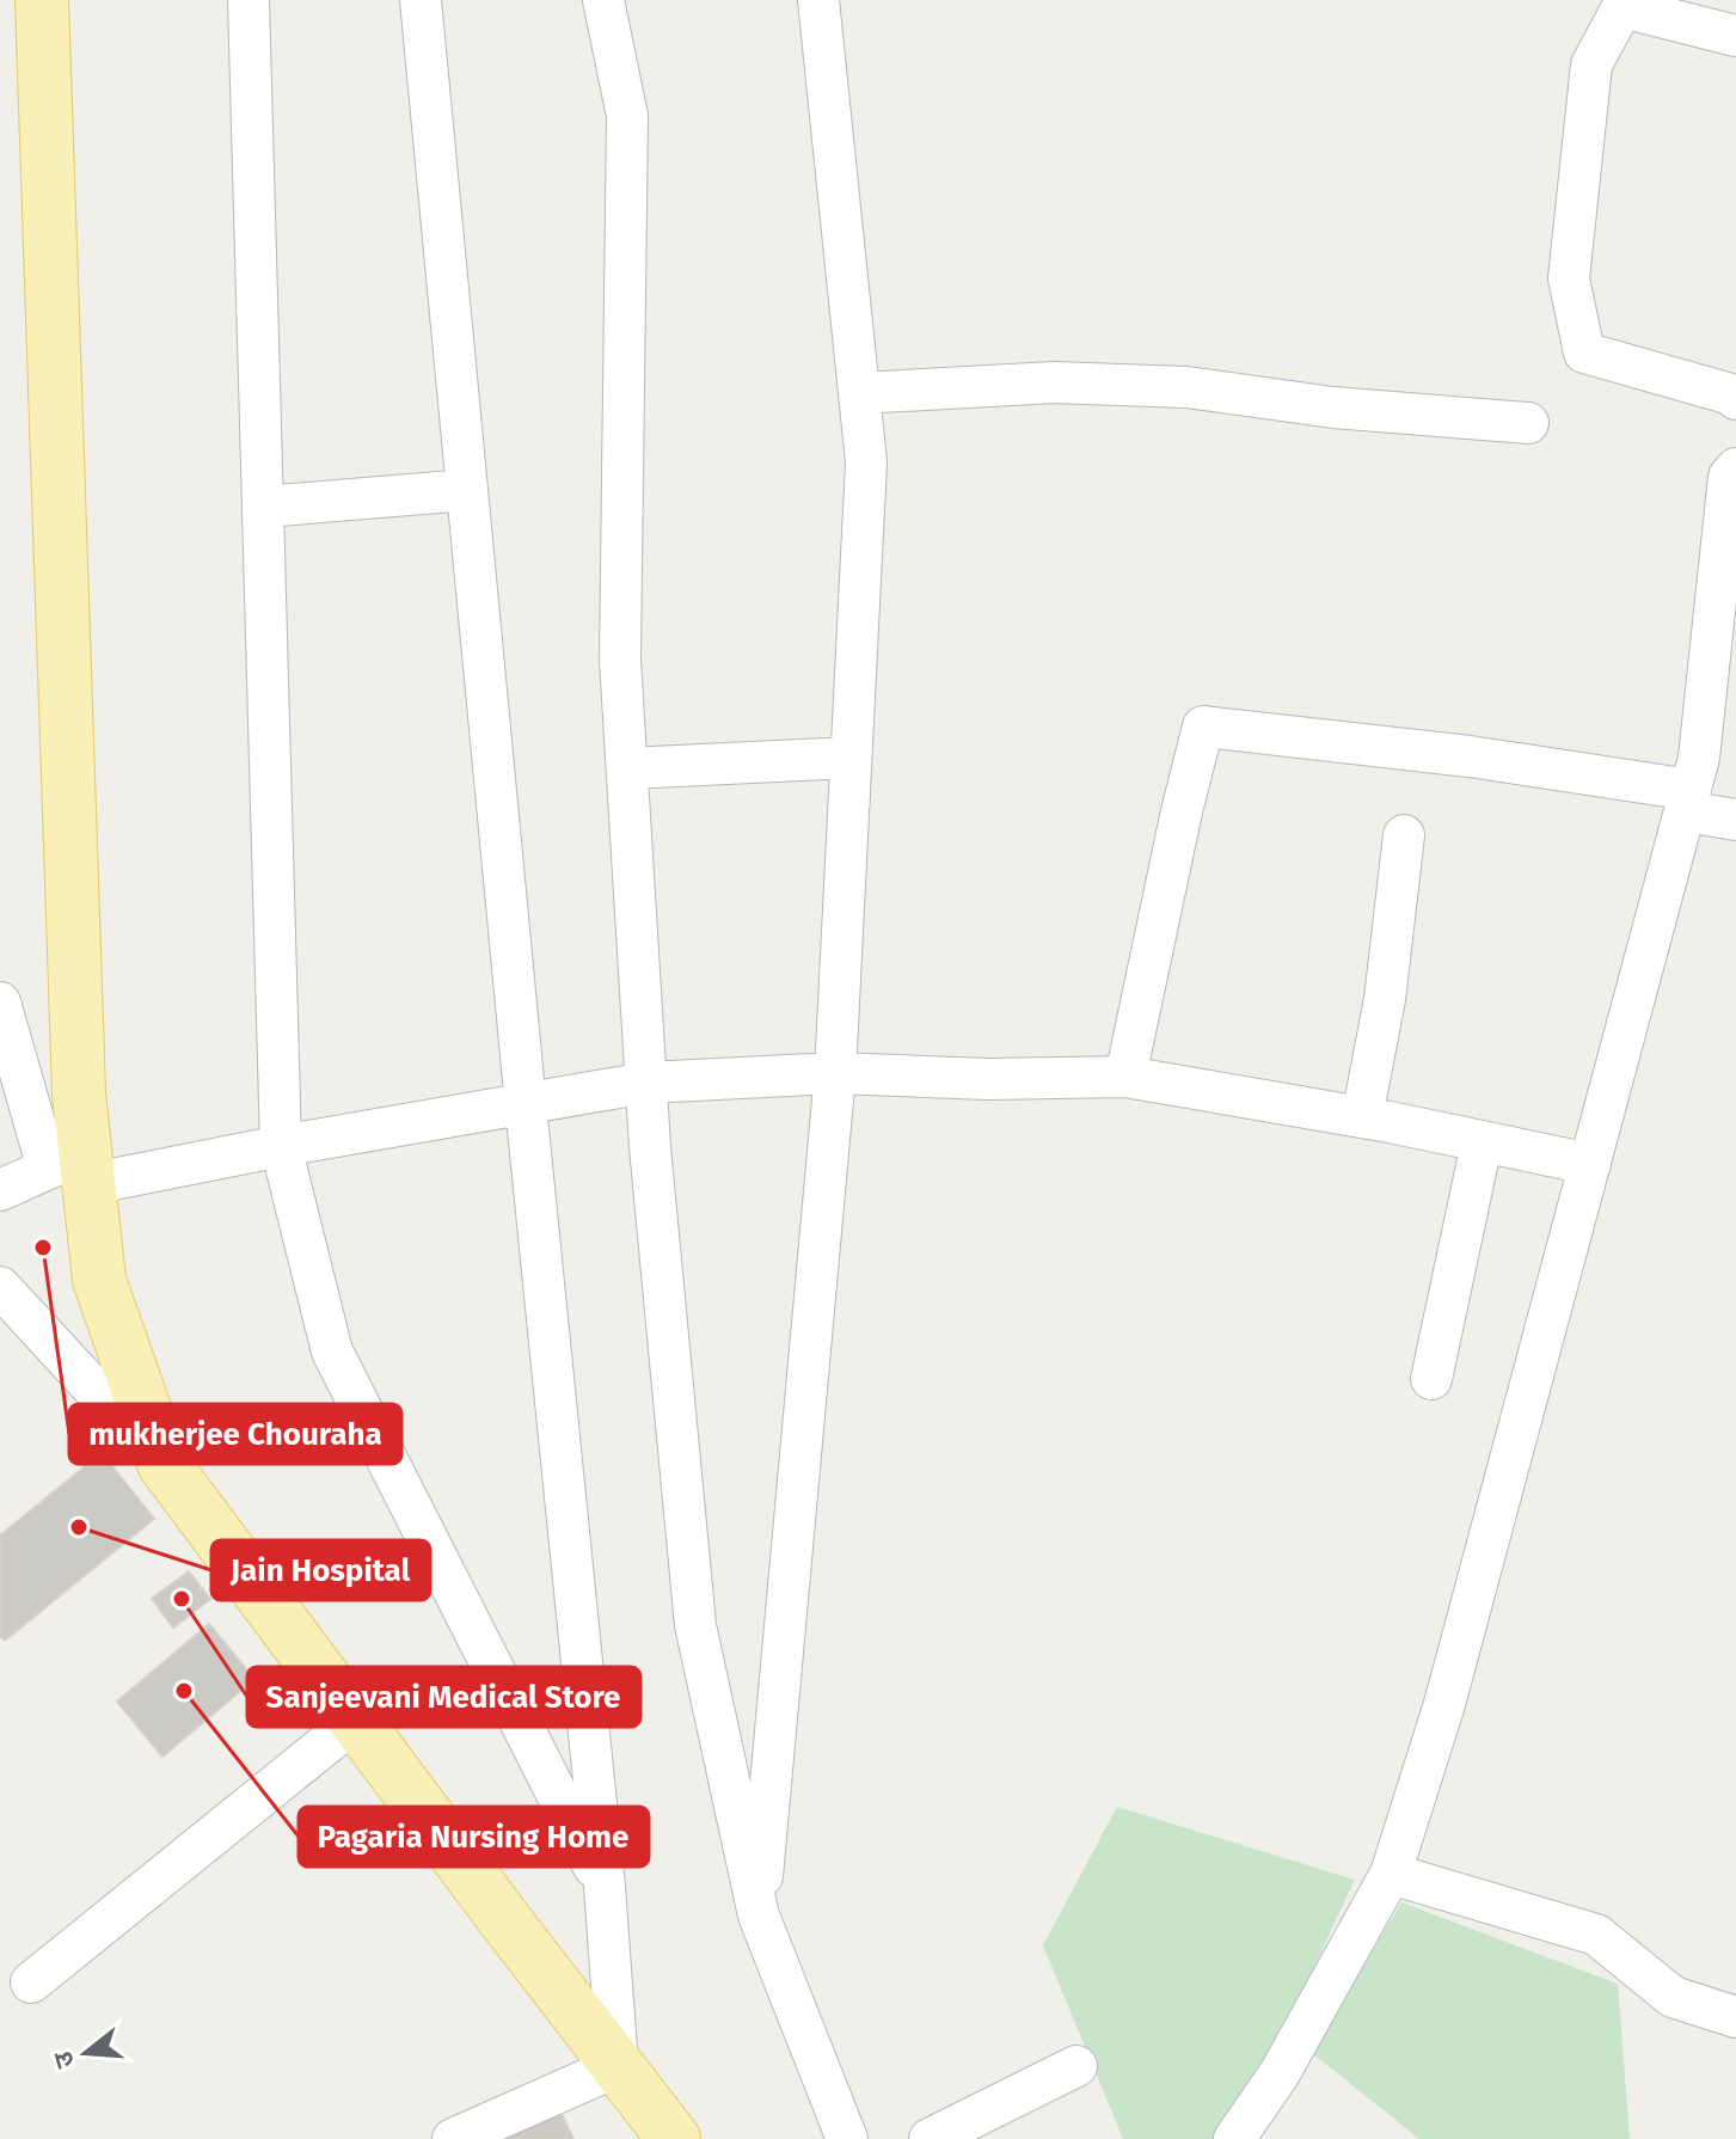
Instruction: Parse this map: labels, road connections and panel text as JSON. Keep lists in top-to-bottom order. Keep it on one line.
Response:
{"places":["mukherjee Chouraha","Jain Hospital","Sanjeevani Medical Store","Pagaria Nursing Home"],"north":"left"}
